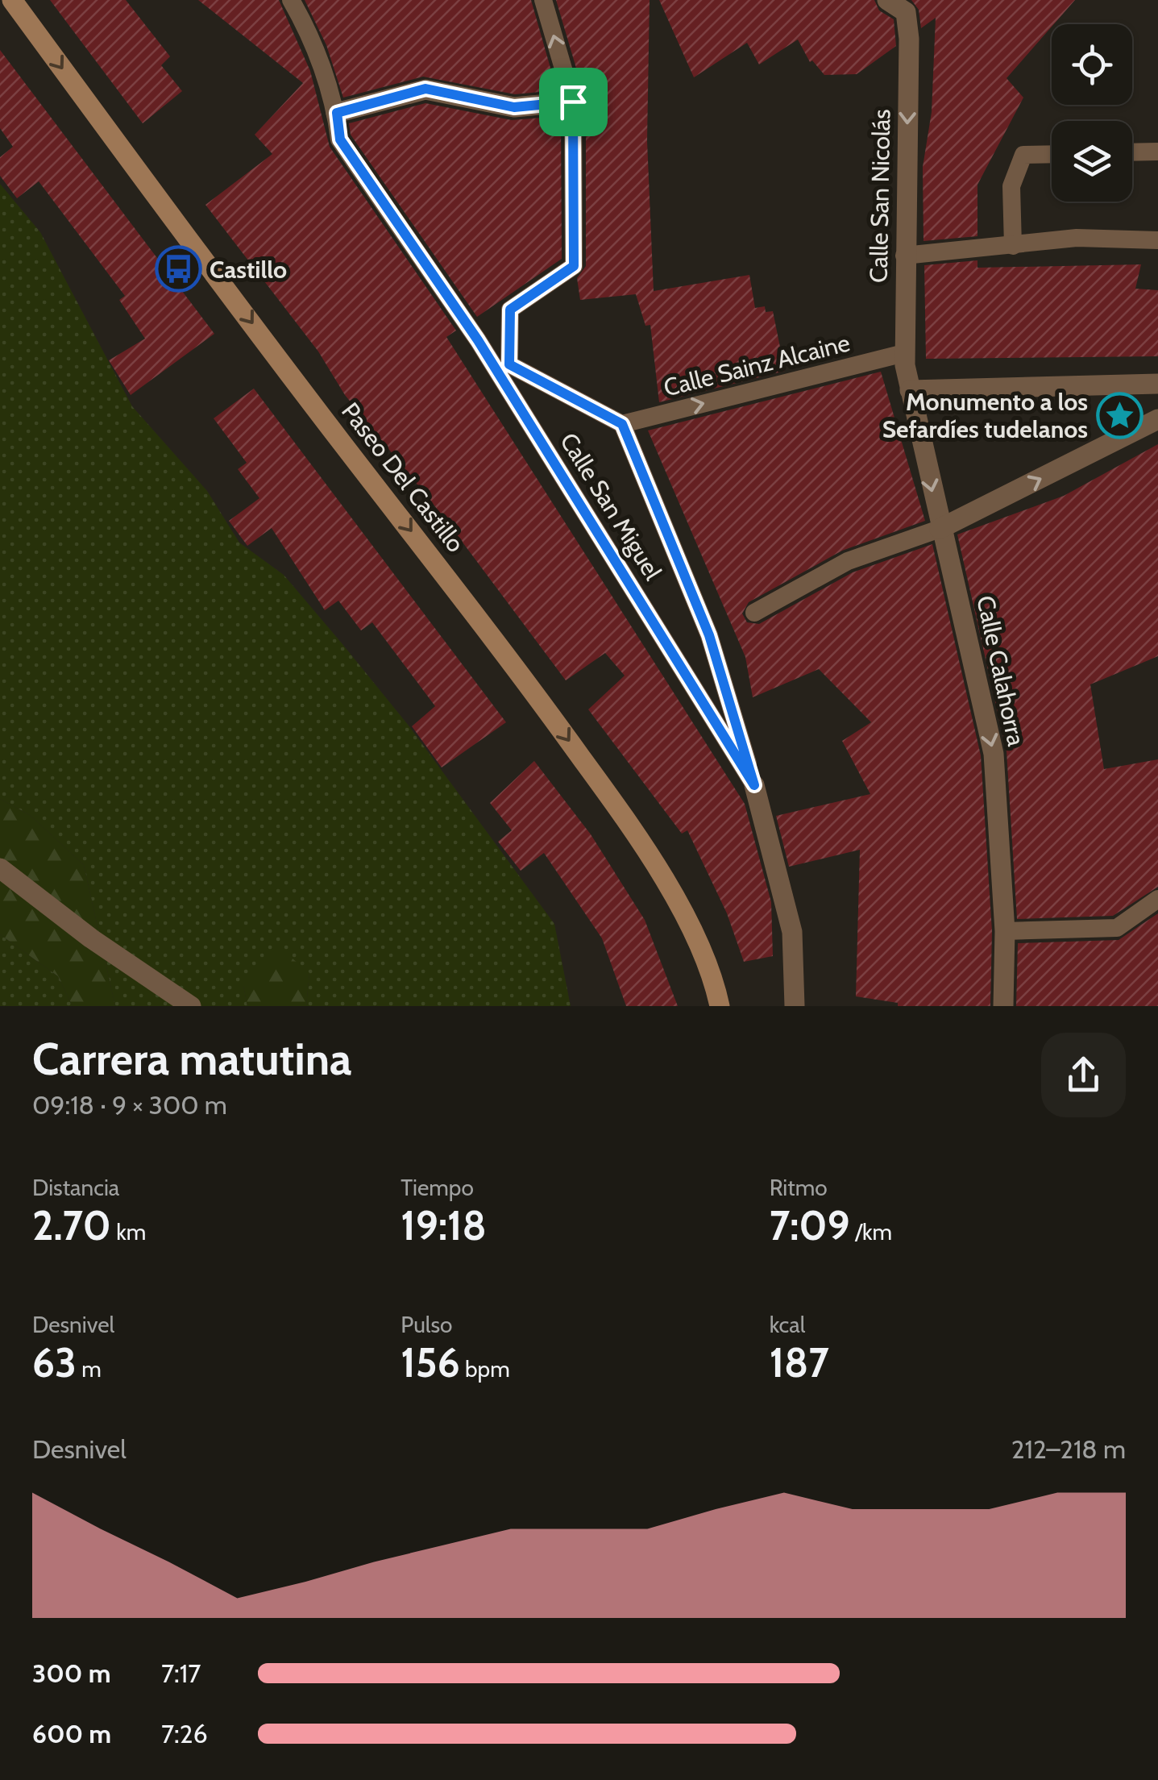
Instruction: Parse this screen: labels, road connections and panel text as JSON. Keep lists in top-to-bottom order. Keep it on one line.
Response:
{"streets":{"street":["Calle San Nicolás","Paseo Del Castillo","Calle San Miguel","Calle Calahorra"],"lane":["Calle Sainz Alcaine"]},"crossings":[["Calle San Nicolás","Calle Sainz Alcaine"],["Calle San Nicolás","Calle Calahorra"],["Calle Sainz Alcaine","Calle San Miguel"],["Calle Sainz Alcaine","Calle Calahorra"]],"one_way":["Calle San Nicolás","Calle Sainz Alcaine","Paseo Del Castillo","Calle Calahorra"],"places":{"bus stop":["Castillo"],"place":["Monumento a los Sefardíes tudelanos"]},"page":{"heading":["Carrera matutina","09:18 · 9 × 300 m"],"stats":[["Distancia","2.70 km"],["Tiempo","19:18"],["Ritmo","7:09 /km"],["Desnivel","63 m"],["Pulso","156 bpm"],["kcal","187"]],"chart":["Desnivel","212–218 m"],"list":[{"name":"300 m","note":"7:17"},{"name":"600 m","note":"7:26"}]}}
